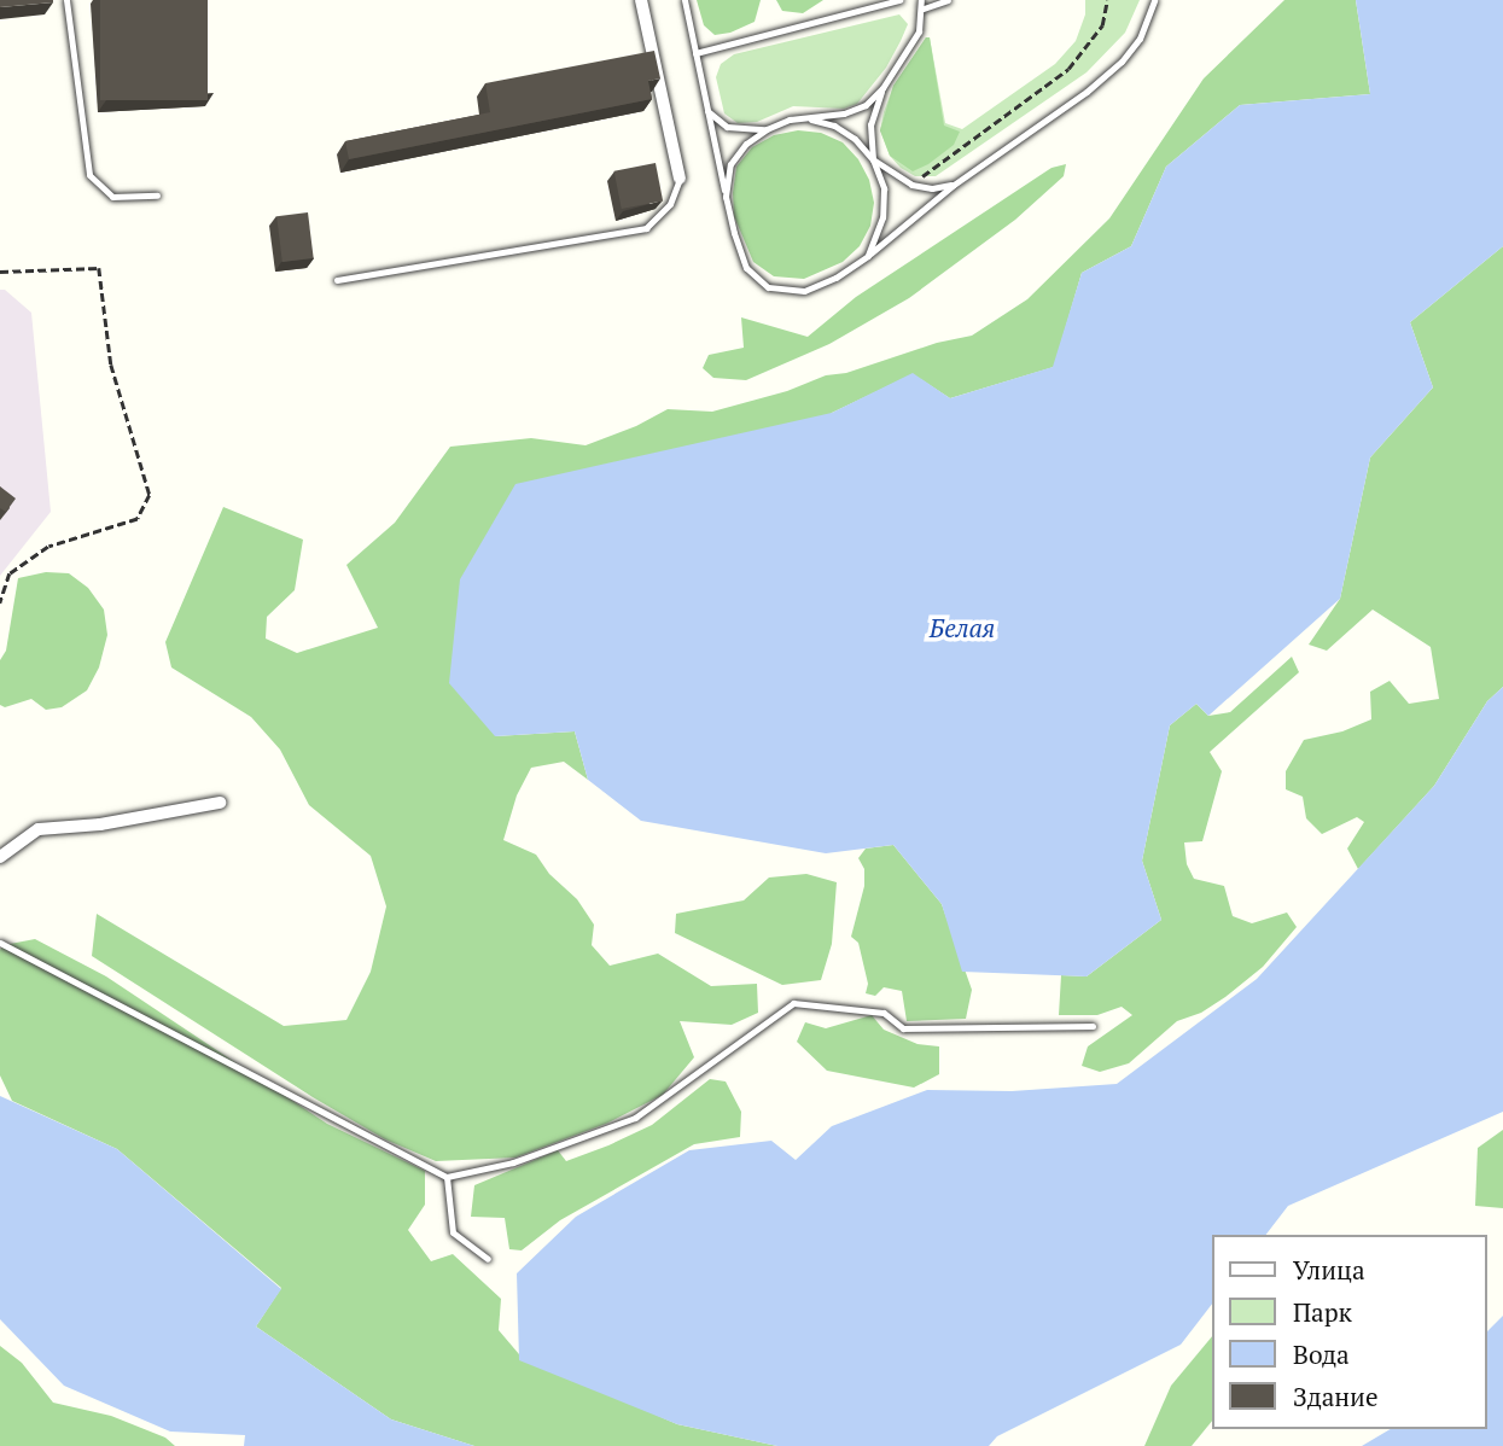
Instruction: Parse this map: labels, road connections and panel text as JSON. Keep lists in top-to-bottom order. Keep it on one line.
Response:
{"water":["Белая"],"legend":["Улица","Парк","Вода","Здание"]}
